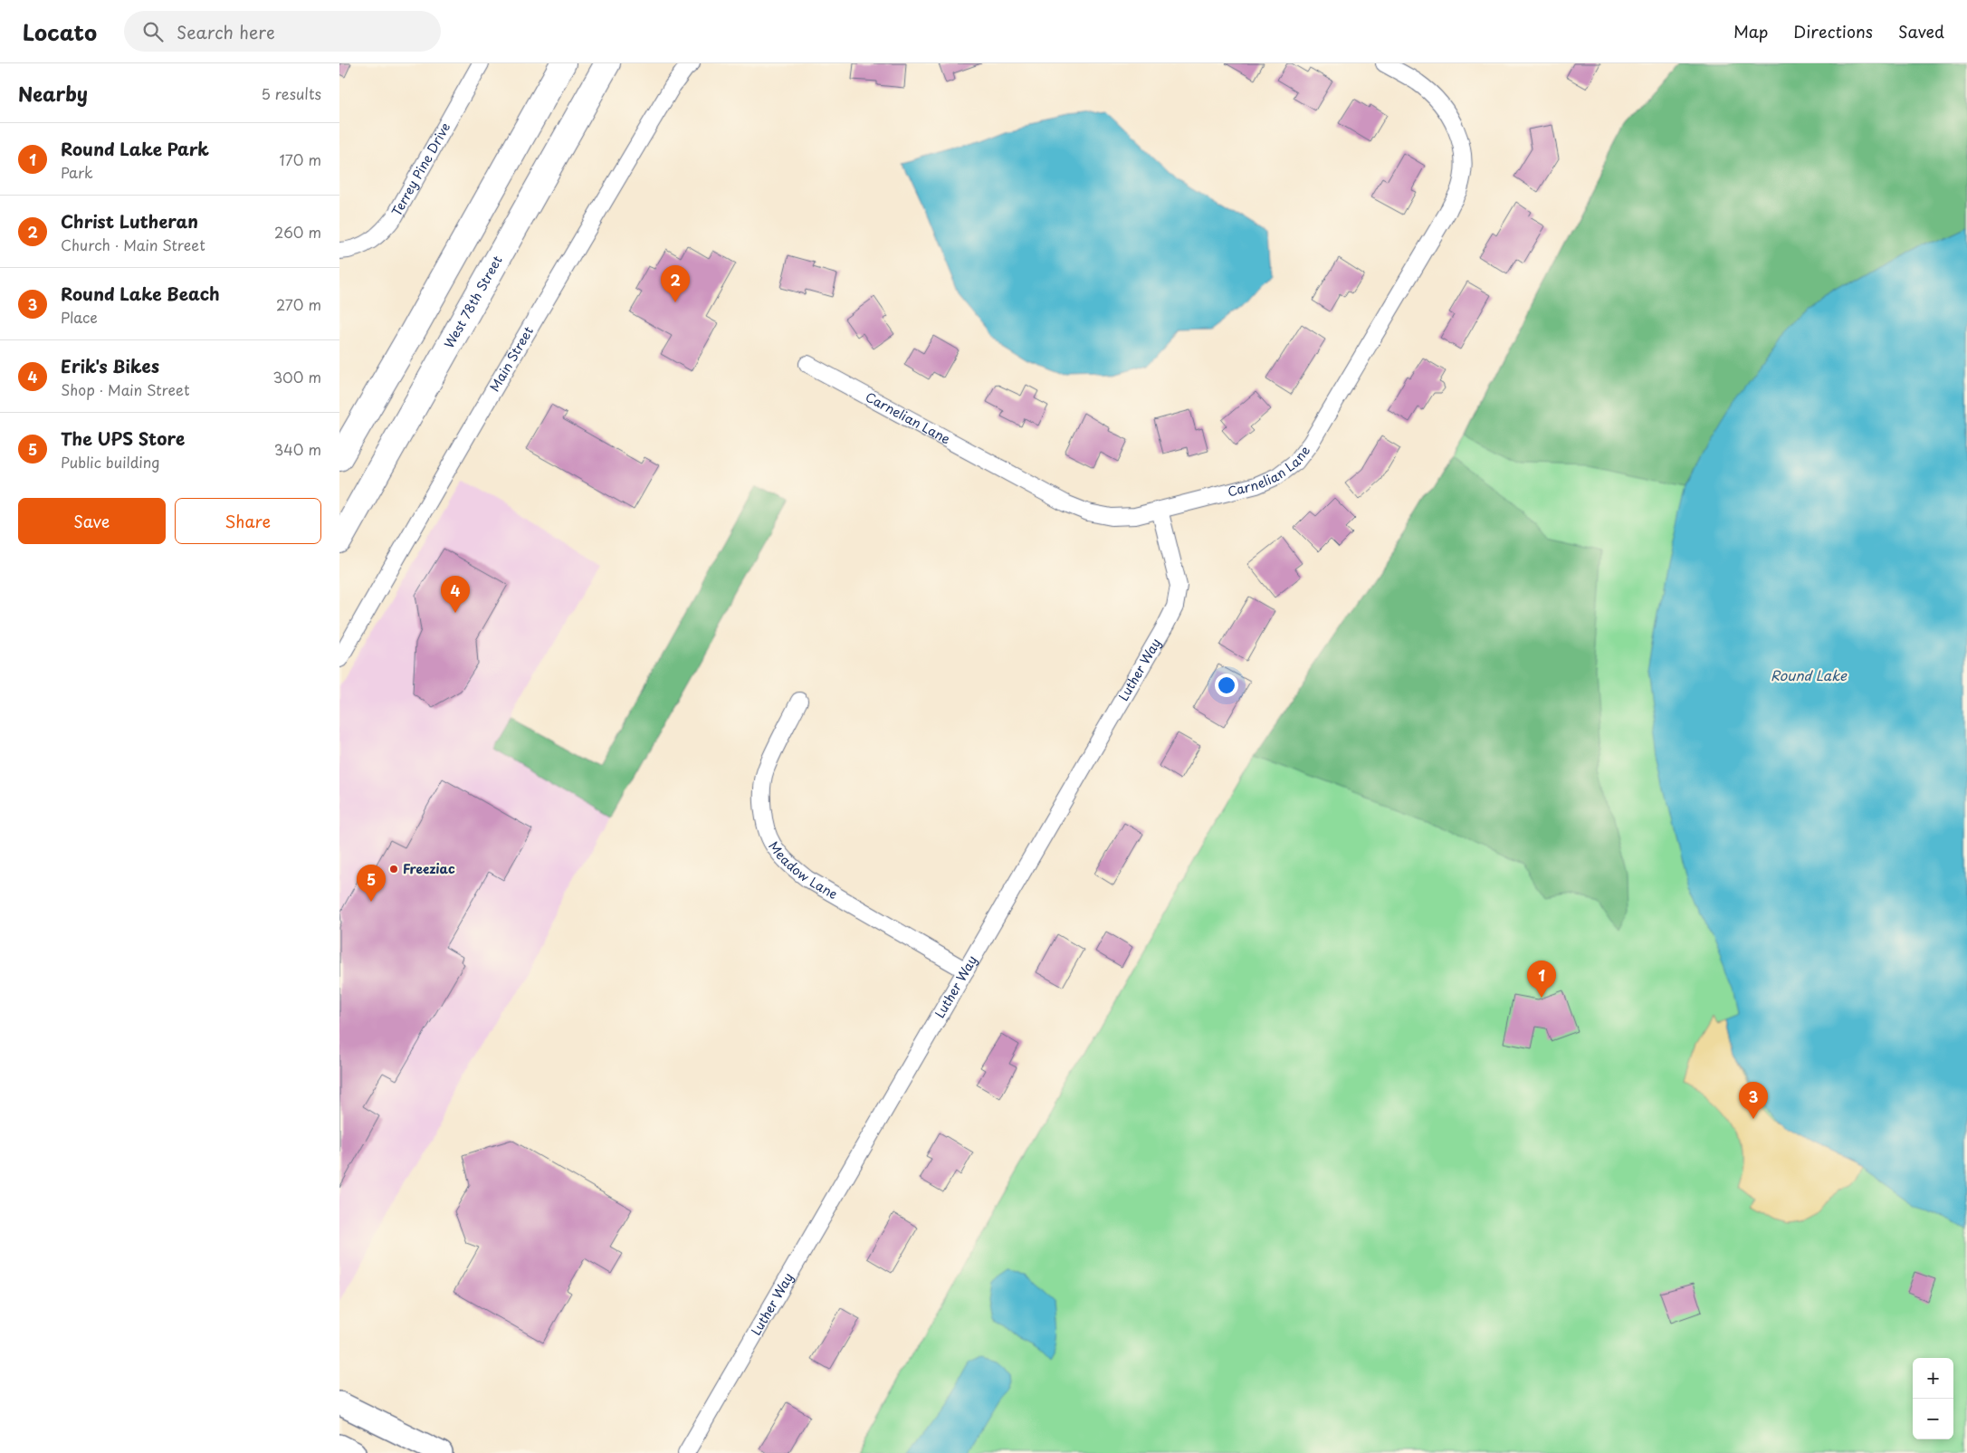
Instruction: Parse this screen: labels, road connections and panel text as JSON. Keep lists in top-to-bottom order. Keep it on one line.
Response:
{"streets":{"main road":["West 78th Street"],"street":["Terrey Pine Drive","Main Street","Carnelian Lane","Luther Way","Meadow Lane"]},"crossings":[["Carnelian Lane","Luther Way"],["Luther Way","Meadow Lane"]],"water":["Round Lake"],"places":["Freeziac"],"page":{"header":"Locato","search":"Search here","nav":["Map","Directions","Saved"],"heading":["Nearby","5 results"],"list":[{"mark":"1","name":"Round Lake Park","note":"Park","value":"170 m"},{"mark":"2","name":"Christ Lutheran","note":"Church · Main Street","value":"260 m"},{"mark":"3","name":"Round Lake Beach","note":"Place","value":"270 m"},{"mark":"4","name":"Erik's Bikes","note":"Shop · Main Street","value":"300 m"},{"mark":"5","name":"The UPS Store","note":"Public building","value":"340 m"}],"pins":["2","4","5","1","3"],"buttons":["Save","Share"],"map_buttons":["+","−"]}}
